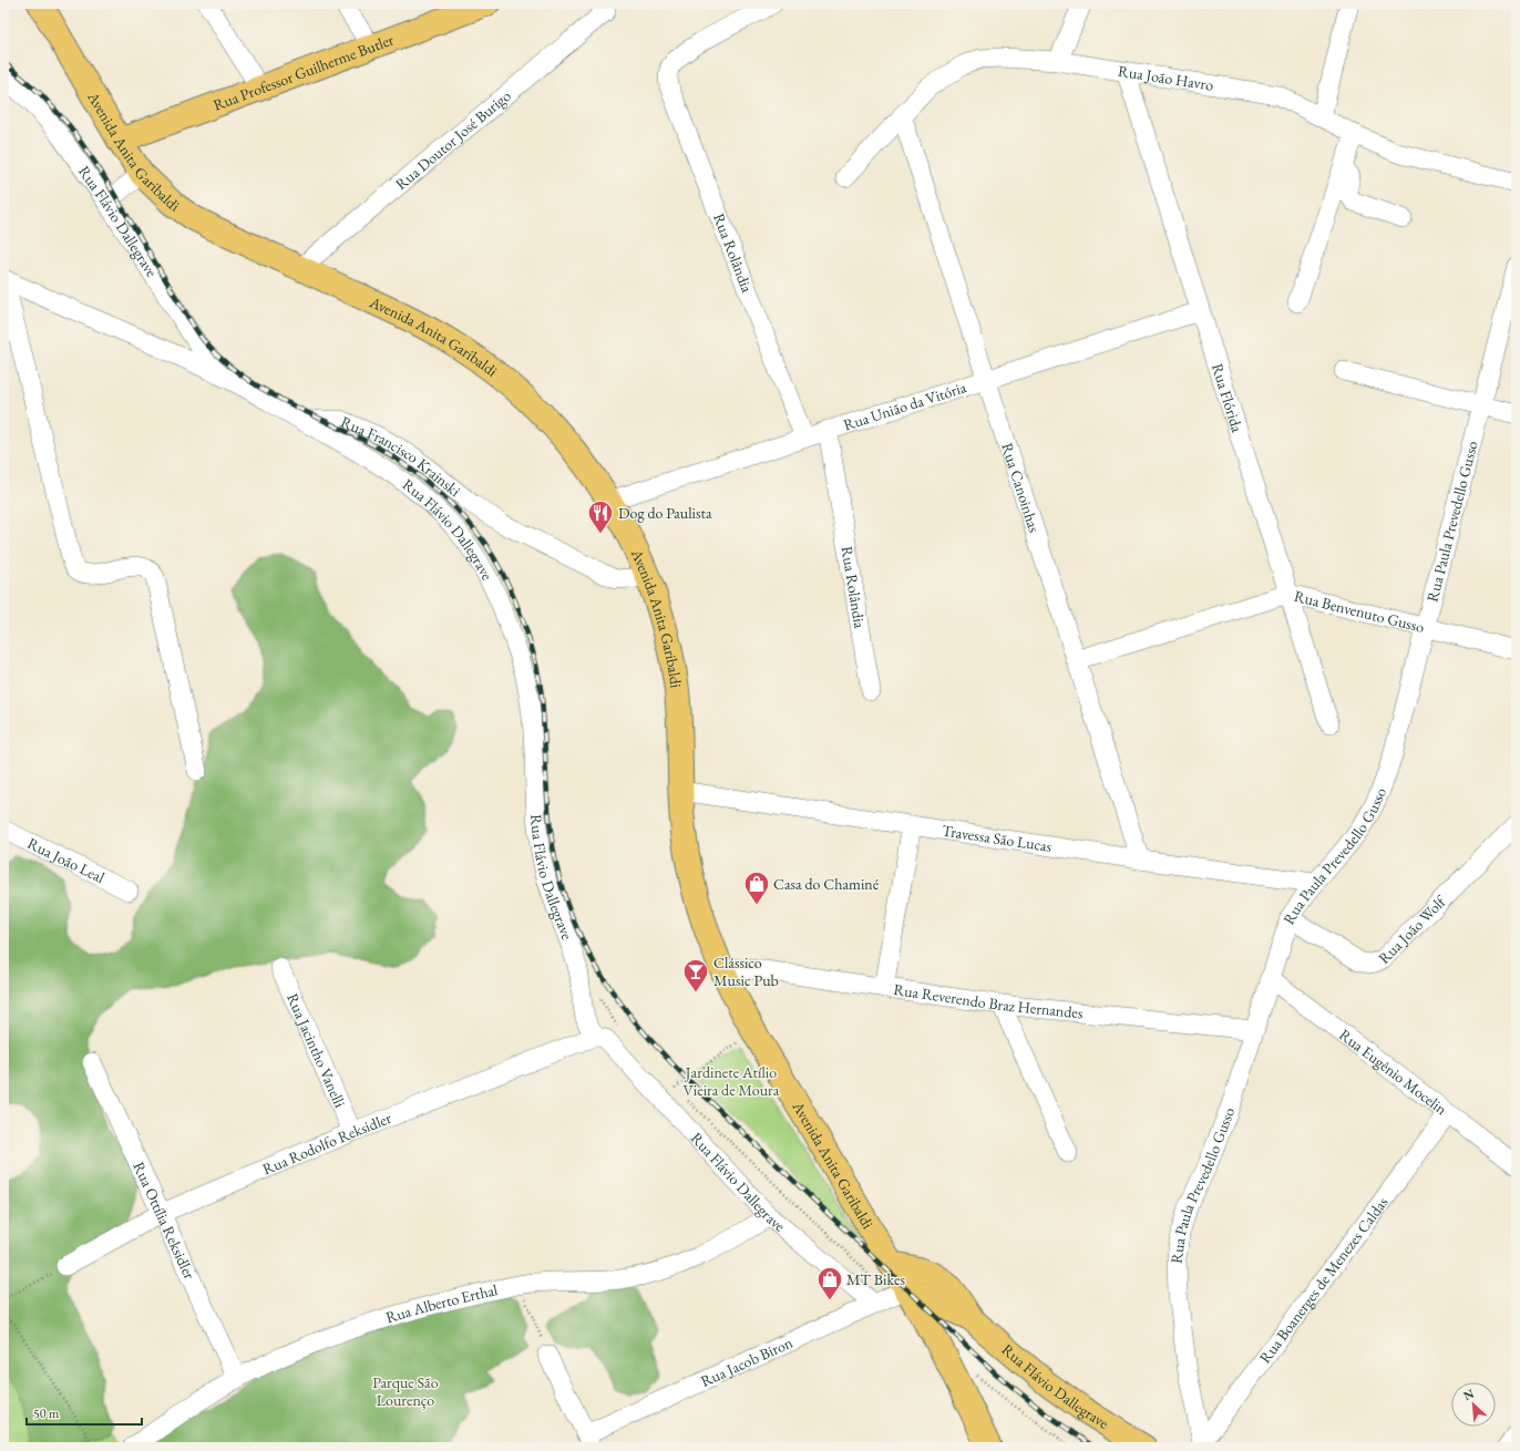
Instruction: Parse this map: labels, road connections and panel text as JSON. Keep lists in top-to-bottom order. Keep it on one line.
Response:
{"streets":{"main road":["Rua Professor Guilherme Butler","Avenida Anita Garibaldi","Rua Flávio Dallegrave"],"street":["Rua João Havro","Rua Doutor José Burigo","Rua Rolândia","Rua Flórida","Rua União da Vitória","Rua Francisco Krainski","Rua Canoinhas","Rua Paula Prevedello Gusso","Rua Benvenuto Gusso","Travessa São Lucas","Rua João Leal","Rua João Wolf","Rua Reverendo Braz Hernandes","Rua Jacintho Vanelli","Rua Eugênio Mocelin","Rua Rodolfo Reksidler","Rua Ottília Reksidler","Rua Boanerges de Menezes Caldas","Rua Alberto Erthal","Rua Jacob Biron"]},"crossings":[["Rua Professor Guilherme Butler","Avenida Anita Garibaldi"],["Rua João Havro","Rua Flórida"],["Rua João Havro","Rua Canoinhas"],["Rua Doutor José Burigo","Avenida Anita Garibaldi"],["Avenida Anita Garibaldi","Rua Flávio Dallegrave"],["Avenida Anita Garibaldi","Rua União da Vitória"],["Avenida Anita Garibaldi","Rua Francisco Krainski"],["Avenida Anita Garibaldi","Travessa São Lucas"],["Avenida Anita Garibaldi","Rua Reverendo Braz Hernandes"],["Avenida Anita Garibaldi","Rua Jacob Biron"],["Rua Flávio Dallegrave","Rua Francisco Krainski"],["Rua Flávio Dallegrave","Rua Rodolfo Reksidler"],["Rua Flávio Dallegrave","Rua Alberto Erthal"],["Rua Flávio Dallegrave","Rua Jacob Biron"],["Rua Rolândia","Rua União da Vitória"],["Rua Flórida","Rua União da Vitória"],["Rua Flórida","Rua Benvenuto Gusso"],["Rua União da Vitória","Rua Canoinhas"],["Rua Canoinhas","Rua Benvenuto Gusso"],["Rua Canoinhas","Travessa São Lucas"],["Rua Paula Prevedello Gusso","Rua Benvenuto Gusso"],["Rua Paula Prevedello Gusso","Travessa São Lucas"],["Rua Paula Prevedello Gusso","Rua João Wolf"],["Rua Paula Prevedello Gusso","Rua Reverendo Braz Hernandes"],["Rua Paula Prevedello Gusso","Rua Eugênio Mocelin"],["Rua Paula Prevedello Gusso","Rua Boanerges de Menezes Caldas"],["Rua Jacintho Vanelli","Rua Rodolfo Reksidler"],["Rua Eugênio Mocelin","Rua Boanerges de Menezes Caldas"],["Rua Rodolfo Reksidler","Rua Ottília Reksidler"],["Rua Ottília Reksidler","Rua Alberto Erthal"]],"parks":["Jardinete Atílio Vieira de Moura","Parque São Lourenço"],"places":{"restaurant":["Dog do Paulista"],"shop":["Casa do Chaminé","MT Bikes"],"bar":["Clássico Music Pub"]},"scale_bar":"50 m","north":"top left"}
